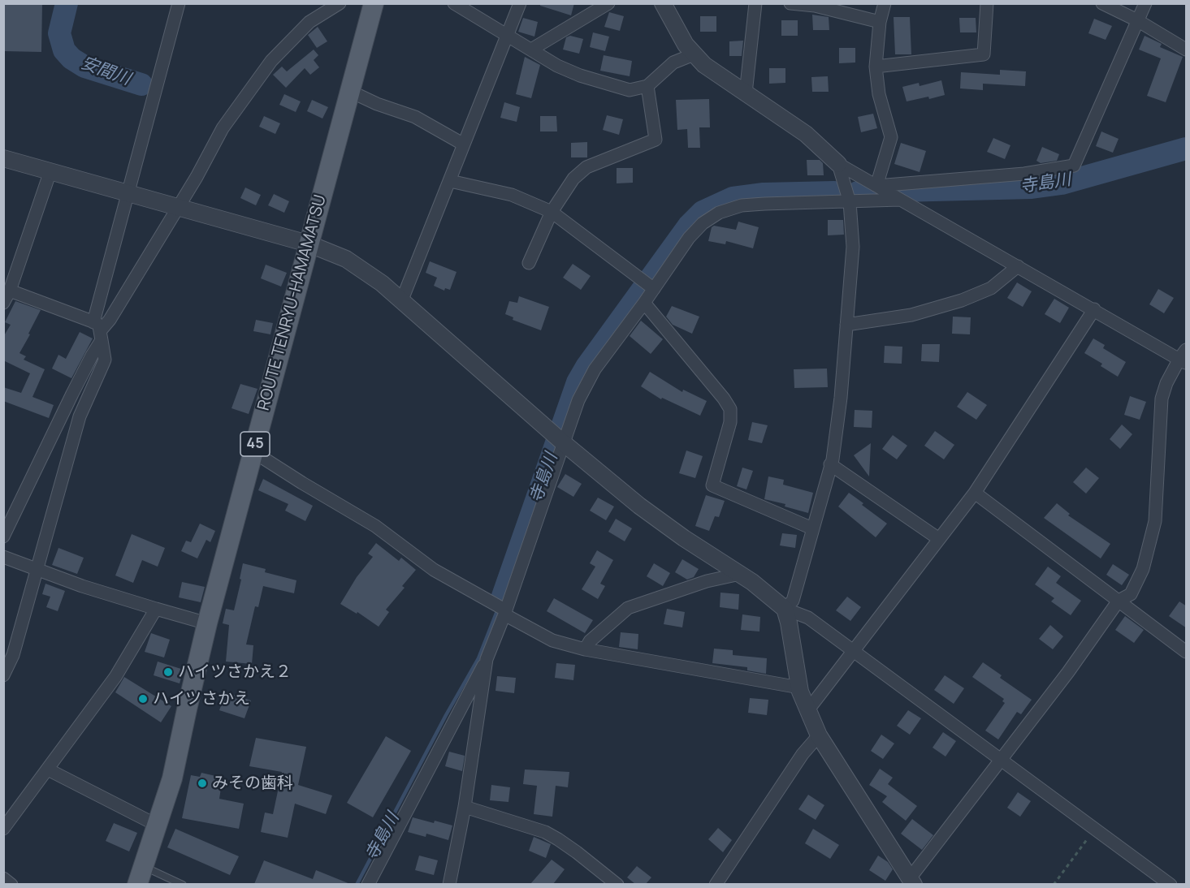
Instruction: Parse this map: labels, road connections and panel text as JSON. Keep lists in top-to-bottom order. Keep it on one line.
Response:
{"streets":{"main road":["ROUTE TENRYU-HAMAMATSU","45"]},"water":["安間川","寺島川"],"places":["ハイツさかえ２","ハイツさかえ","みその歯科"]}
